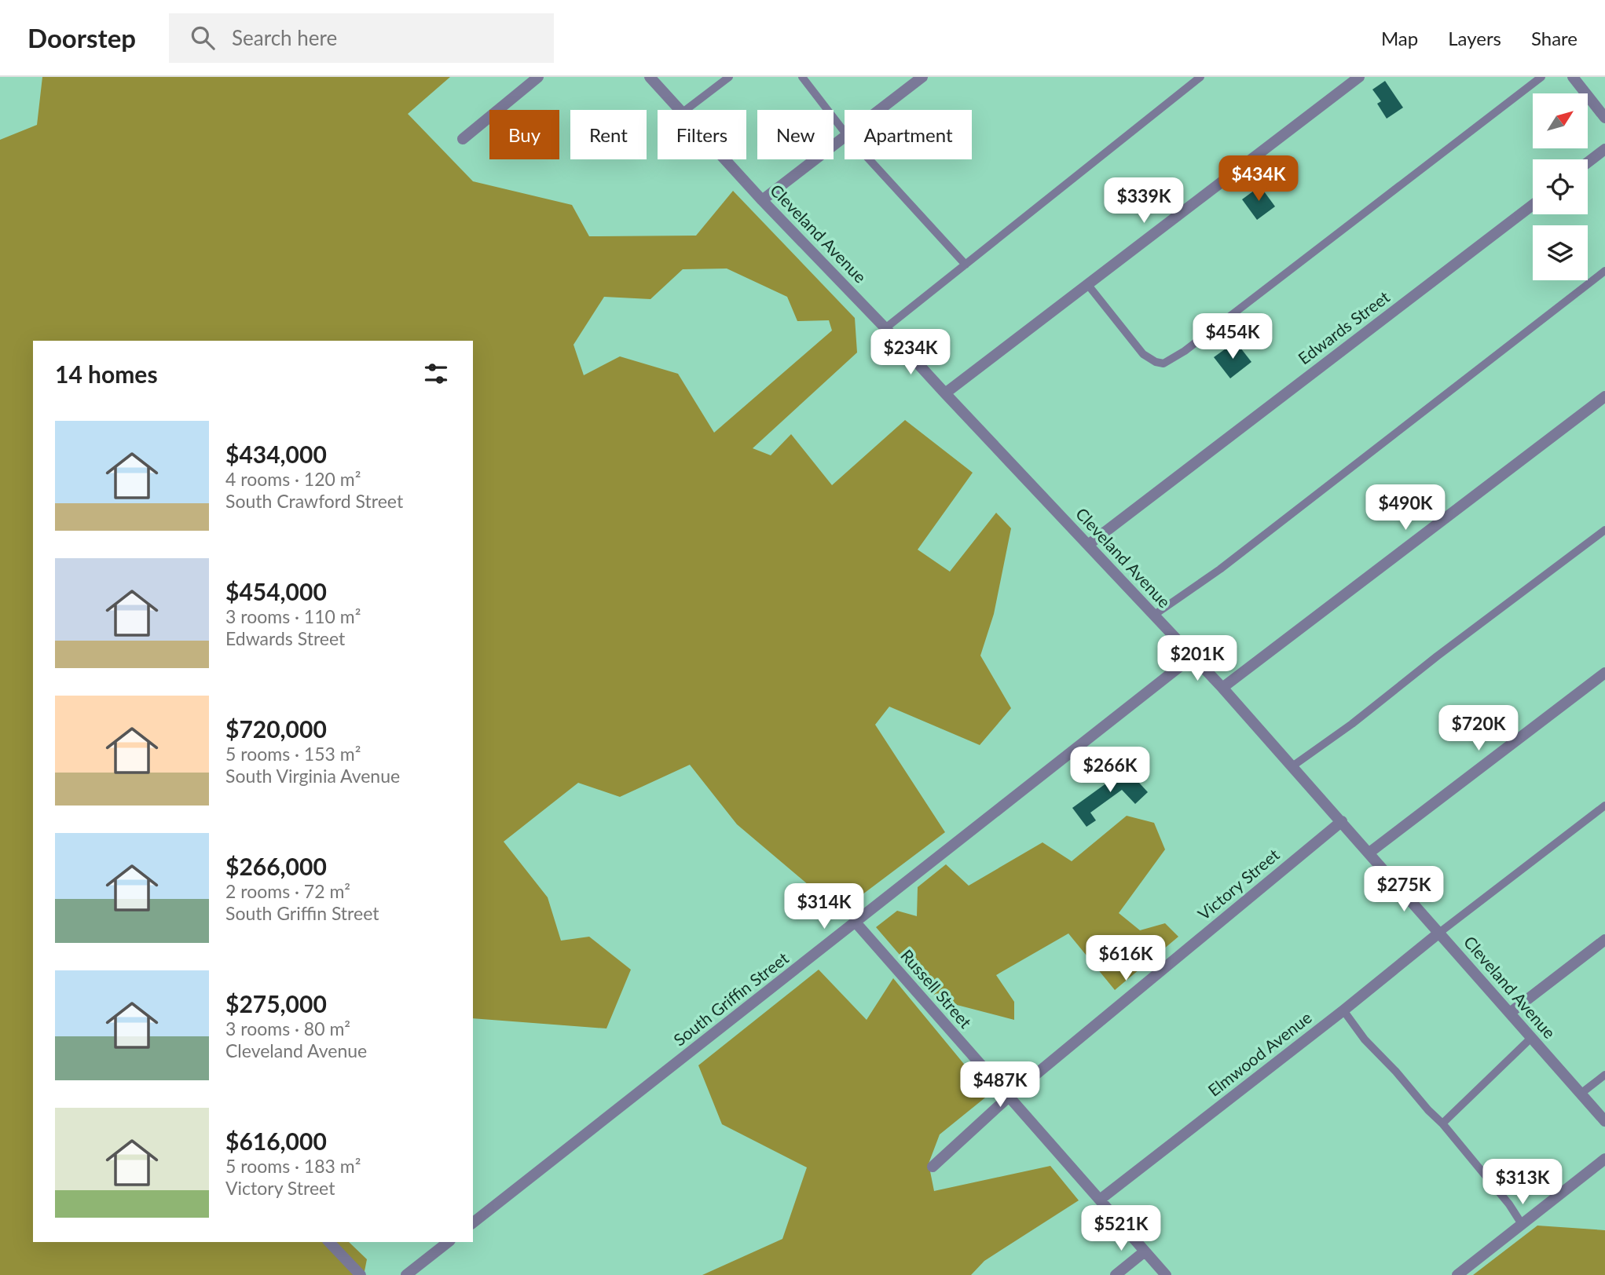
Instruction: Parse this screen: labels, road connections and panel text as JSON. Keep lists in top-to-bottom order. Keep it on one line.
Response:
{"streets":{"street":["Cleveland Avenue","Edwards Street","Victory Street","Russell Street","South Griffin Street","Elmwood Avenue"]},"crossings":[["Cleveland Avenue","Edwards Street"],["Cleveland Avenue","Victory Street"],["Cleveland Avenue","South Griffin Street"],["Cleveland Avenue","Elmwood Avenue"],["Victory Street","Russell Street"],["Russell Street","South Griffin Street"],["Russell Street","Elmwood Avenue"]],"north":"top right","page":{"header":"Doorstep","search":"Search here","nav":["Map","Layers","Share"],"chip":["Buy","Rent","Filters","New","Apartment"],"price":["$434K","$339K","$454K","$234K","$490K","$201K","$720K","$266K","$275K","$314K","$616K","$487K","$313K","$521K"],"heading":"14 homes","list":[{"name":"$434,000","note":"4 rooms · 120 m² · South Crawford Street"},{"name":"$454,000","note":"3 rooms · 110 m² · Edwards Street"},{"name":"$720,000","note":"5 rooms · 153 m² · South Virginia Avenue"},{"name":"$266,000","note":"2 rooms · 72 m² · South Griffin Street"},{"name":"$275,000","note":"3 rooms · 80 m² · Cleveland Avenue"},{"name":"$616,000","note":"5 rooms · 183 m² · Victory Street"}]}}
